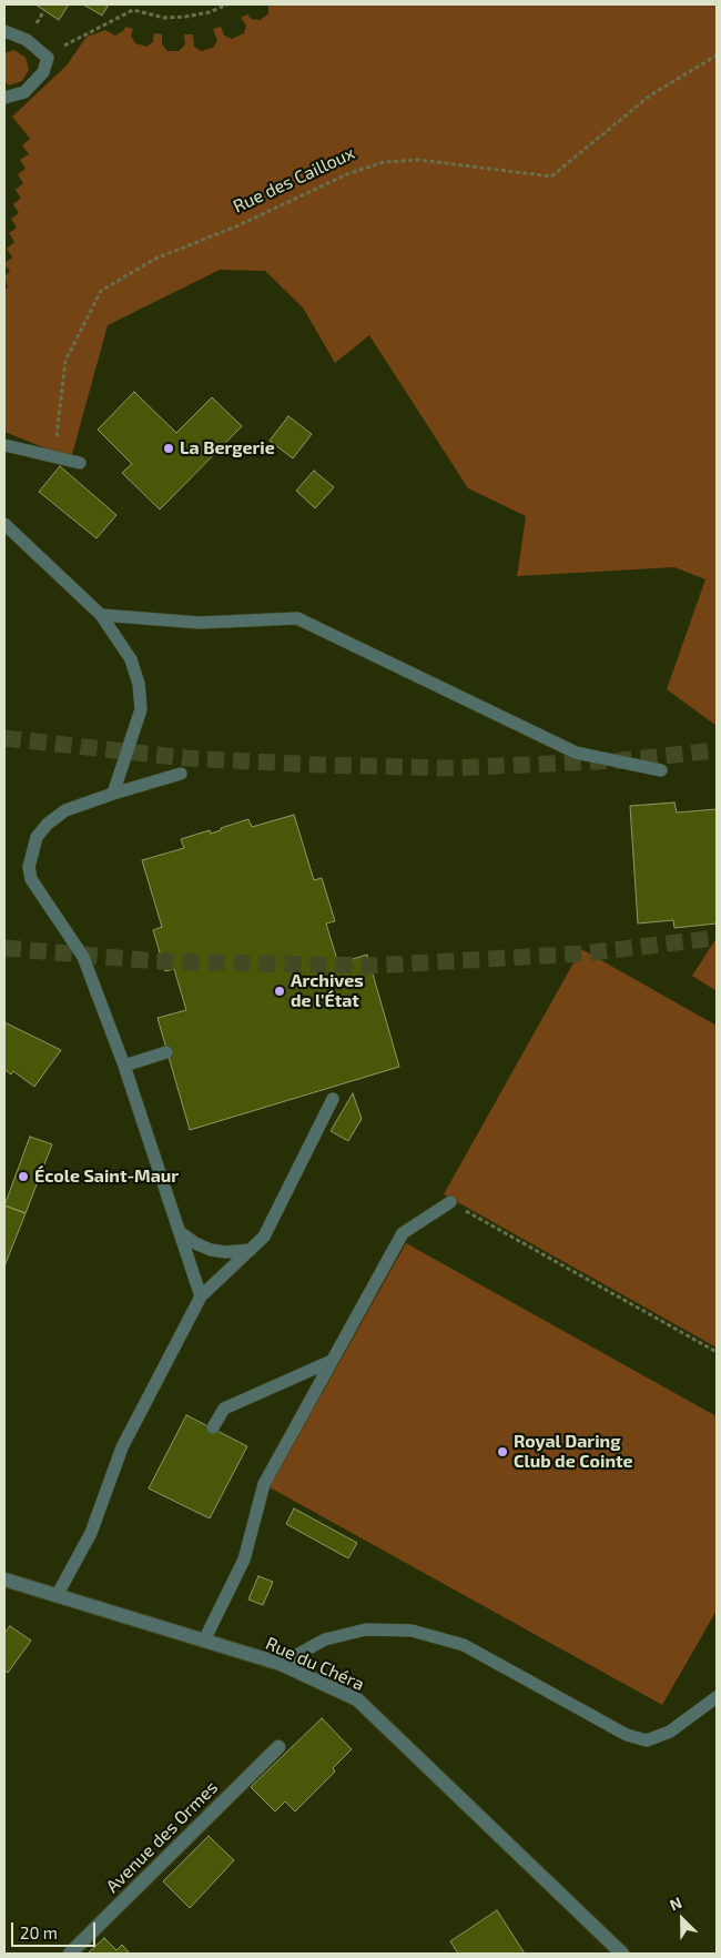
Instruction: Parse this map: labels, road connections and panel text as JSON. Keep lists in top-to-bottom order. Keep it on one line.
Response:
{"streets":{"street":["Rue du Chéra","Avenue des Ormes"],"path":["Rue des Cailloux"]},"places":["La Bergerie","Archives de l'État","École Saint-Maur","Royal Daring Club de Cointe"],"scale_bar":"20 m","north":"top left"}
